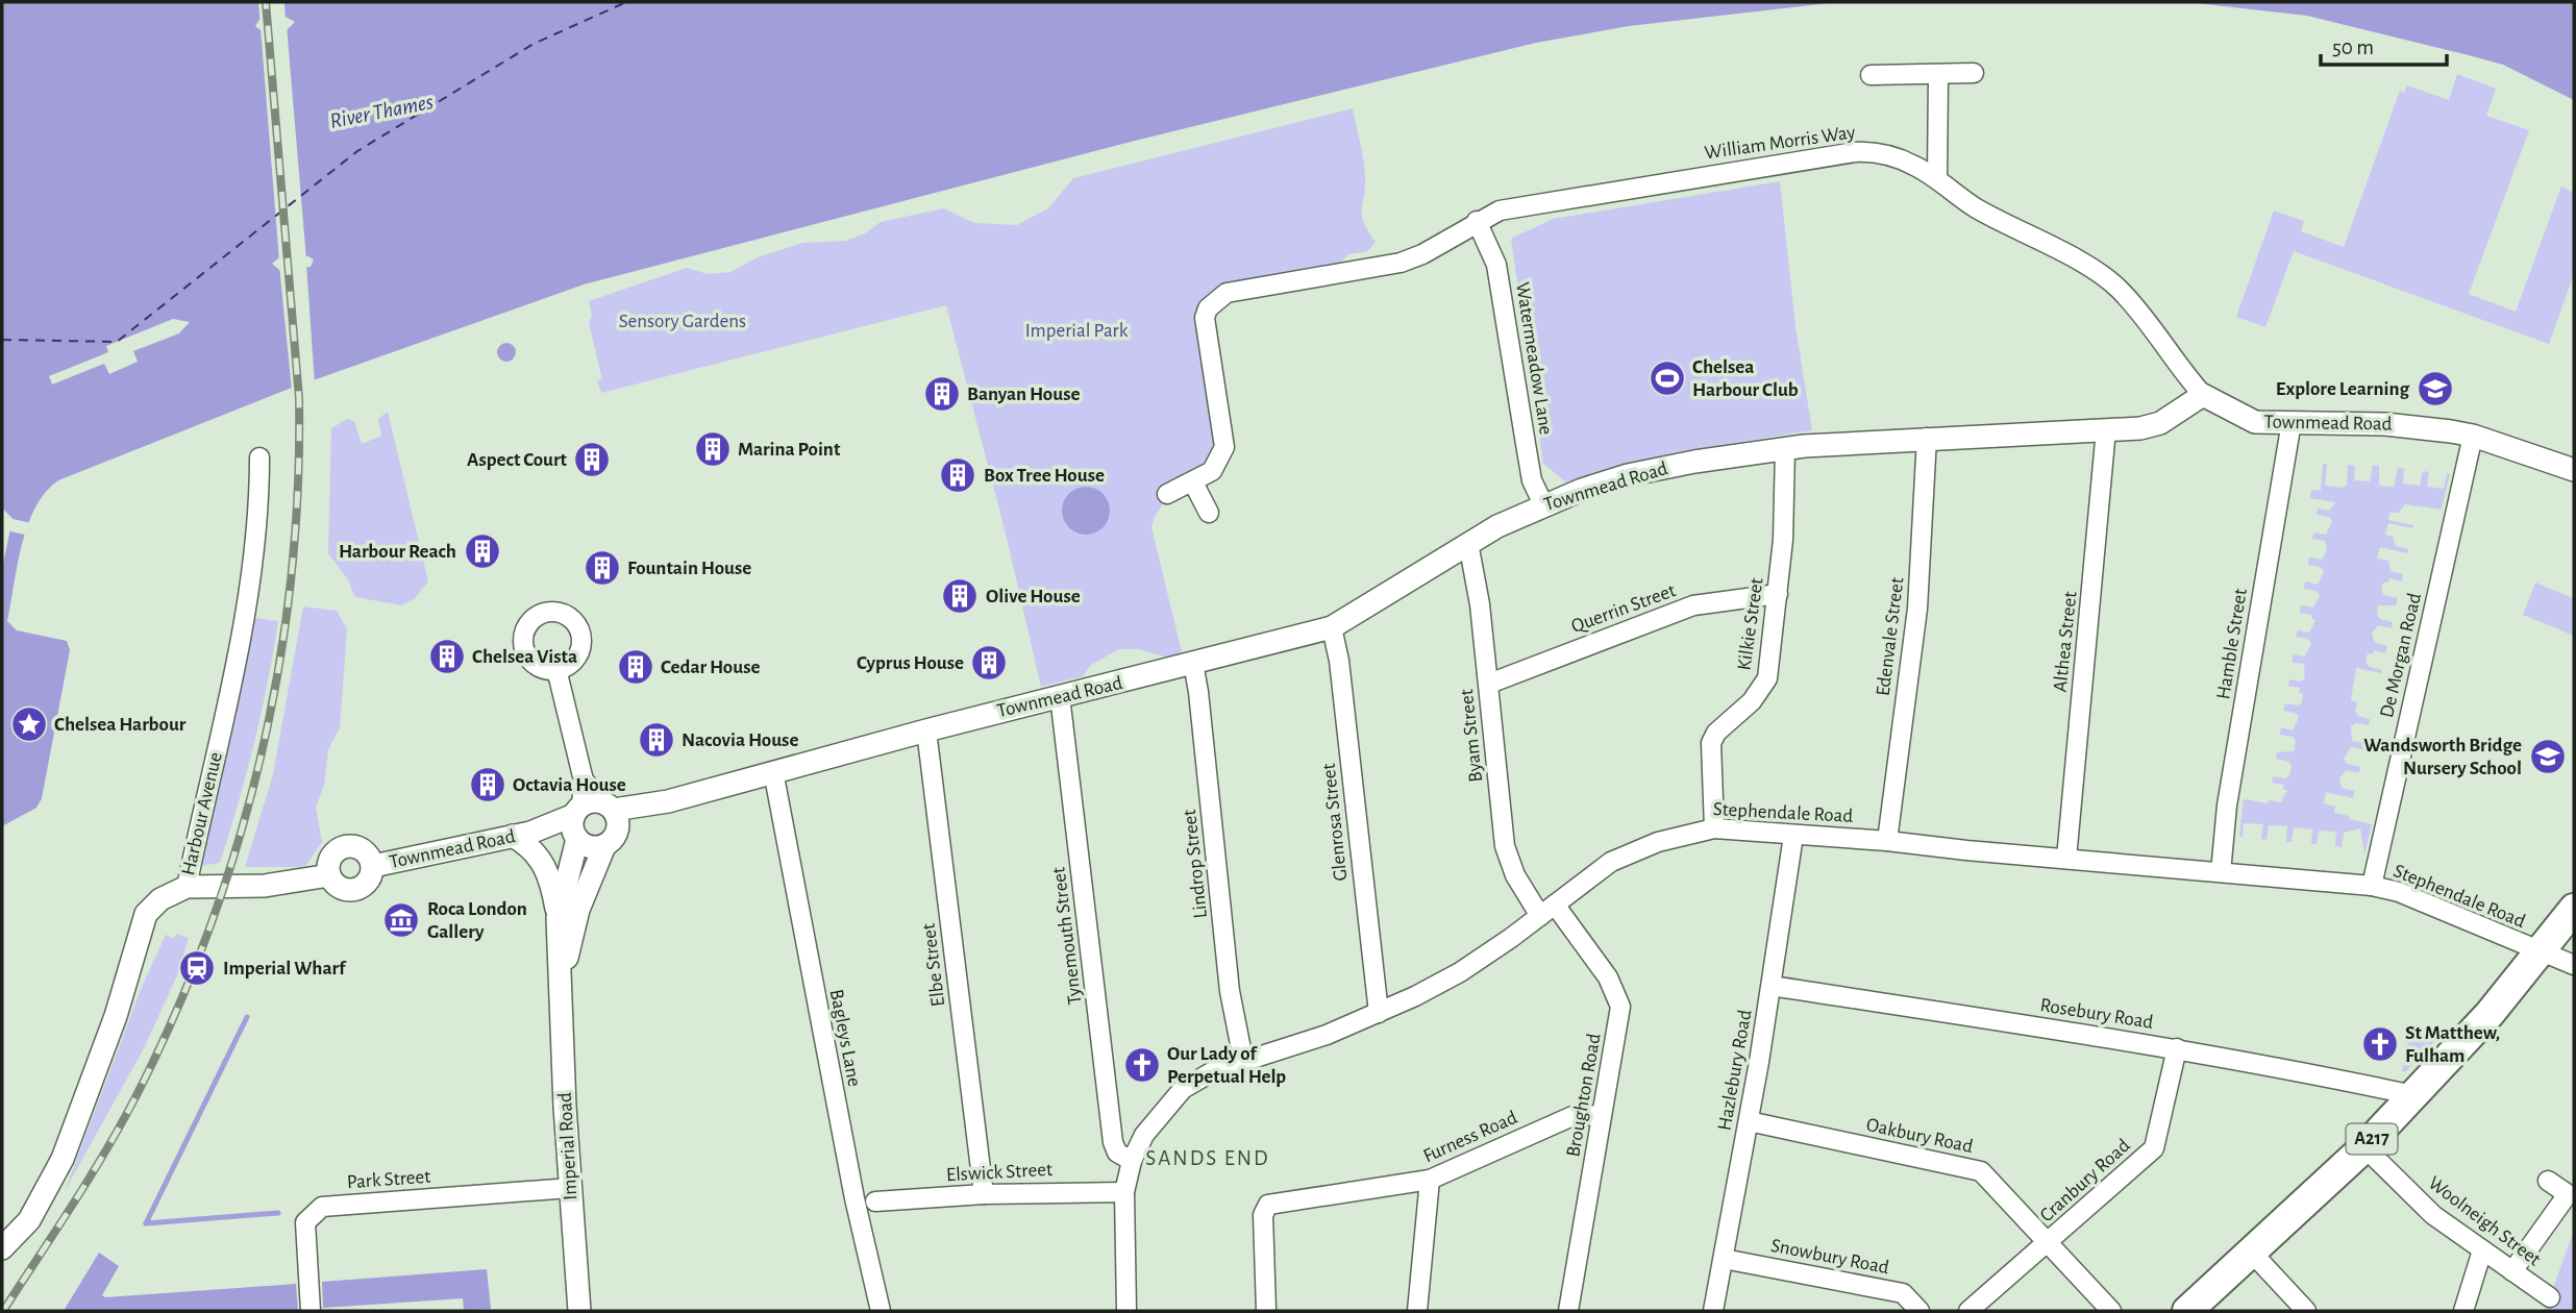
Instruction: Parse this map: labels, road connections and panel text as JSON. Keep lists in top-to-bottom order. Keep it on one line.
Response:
{"streets":{"main road":["A217"],"street":["William Morris Way","Watermeadow Lane","Townmead Road","Querrin Street","Kilkie Street","Edenvale Street","Althea Street","Hamble Street","De Morgan Road","Byam Street","Stephendale Road","Harbour Avenue","Glenrosa Street","Lindrop Street","Tynemouth Street","Elbe Street","Rosebury Road","Bagleys Lane","Hazlebury Road","Broughton Road","Oakbury Road","Furness Road","Imperial Road","Elswick Street","Park Street","Cranbury Road","Woolneigh Street","Snowbury Road"]},"crossings":[["William Morris Way","Watermeadow Lane"],["William Morris Way","Townmead Road"],["Watermeadow Lane","Townmead Road"],["Townmead Road","Kilkie Street"],["Townmead Road","Edenvale Street"],["Townmead Road","Althea Street"],["Townmead Road","Hamble Street"],["Townmead Road","De Morgan Road"],["Townmead Road","Byam Street"],["Townmead Road","Harbour Avenue"],["Townmead Road","Glenrosa Street"],["Townmead Road","Lindrop Street"],["Townmead Road","Tynemouth Street"],["Townmead Road","Elbe Street"],["Townmead Road","Bagleys Lane"],["Townmead Road","Imperial Road"],["Querrin Street","Kilkie Street"],["Querrin Street","Byam Street"],["Kilkie Street","Stephendale Road"],["Edenvale Street","Stephendale Road"],["Althea Street","Stephendale Road"],["Hamble Street","Stephendale Road"],["De Morgan Road","Stephendale Road"],["Byam Street","Stephendale Road"],["Byam Street","Broughton Road"],["Stephendale Road","Glenrosa Street"],["Stephendale Road","Lindrop Street"],["Stephendale Road","Tynemouth Street"],["Stephendale Road","Hazlebury Road"],["Stephendale Road","Broughton Road"],["Stephendale Road","A217"],["Stephendale Road","Elswick Street"],["Elbe Street","Elswick Street"],["Rosebury Road","Hazlebury Road"],["Rosebury Road","A217"],["Rosebury Road","Cranbury Road"],["Hazlebury Road","Oakbury Road"],["Hazlebury Road","Snowbury Road"],["Broughton Road","Furness Road"],["Oakbury Road","Cranbury Road"],["A217","Woolneigh Street"],["Imperial Road","Park Street"]],"districts":["SANDS END"],"water":["River Thames"],"parks":["Sensory Gardens","Imperial Park"],"places":{"sports":["Chelsea Harbour Club"],"school or university":["Explore Learning","Wandsworth Bridge Nursery School"],"building":["Banyan House","Marina Point","Aspect Court","Box Tree House","Harbour Reach","Fountain House","Olive House","Chelsea Vista","Cyprus House","Cedar House","Nacovia House","Octavia House"],"place":["Chelsea Harbour"],"museum":["Roca London Gallery"],"station":["Imperial Wharf"],"church":["St Matthew, Fulham","Our Lady of Perpetual Help"]},"scale_bar":"50 m"}
